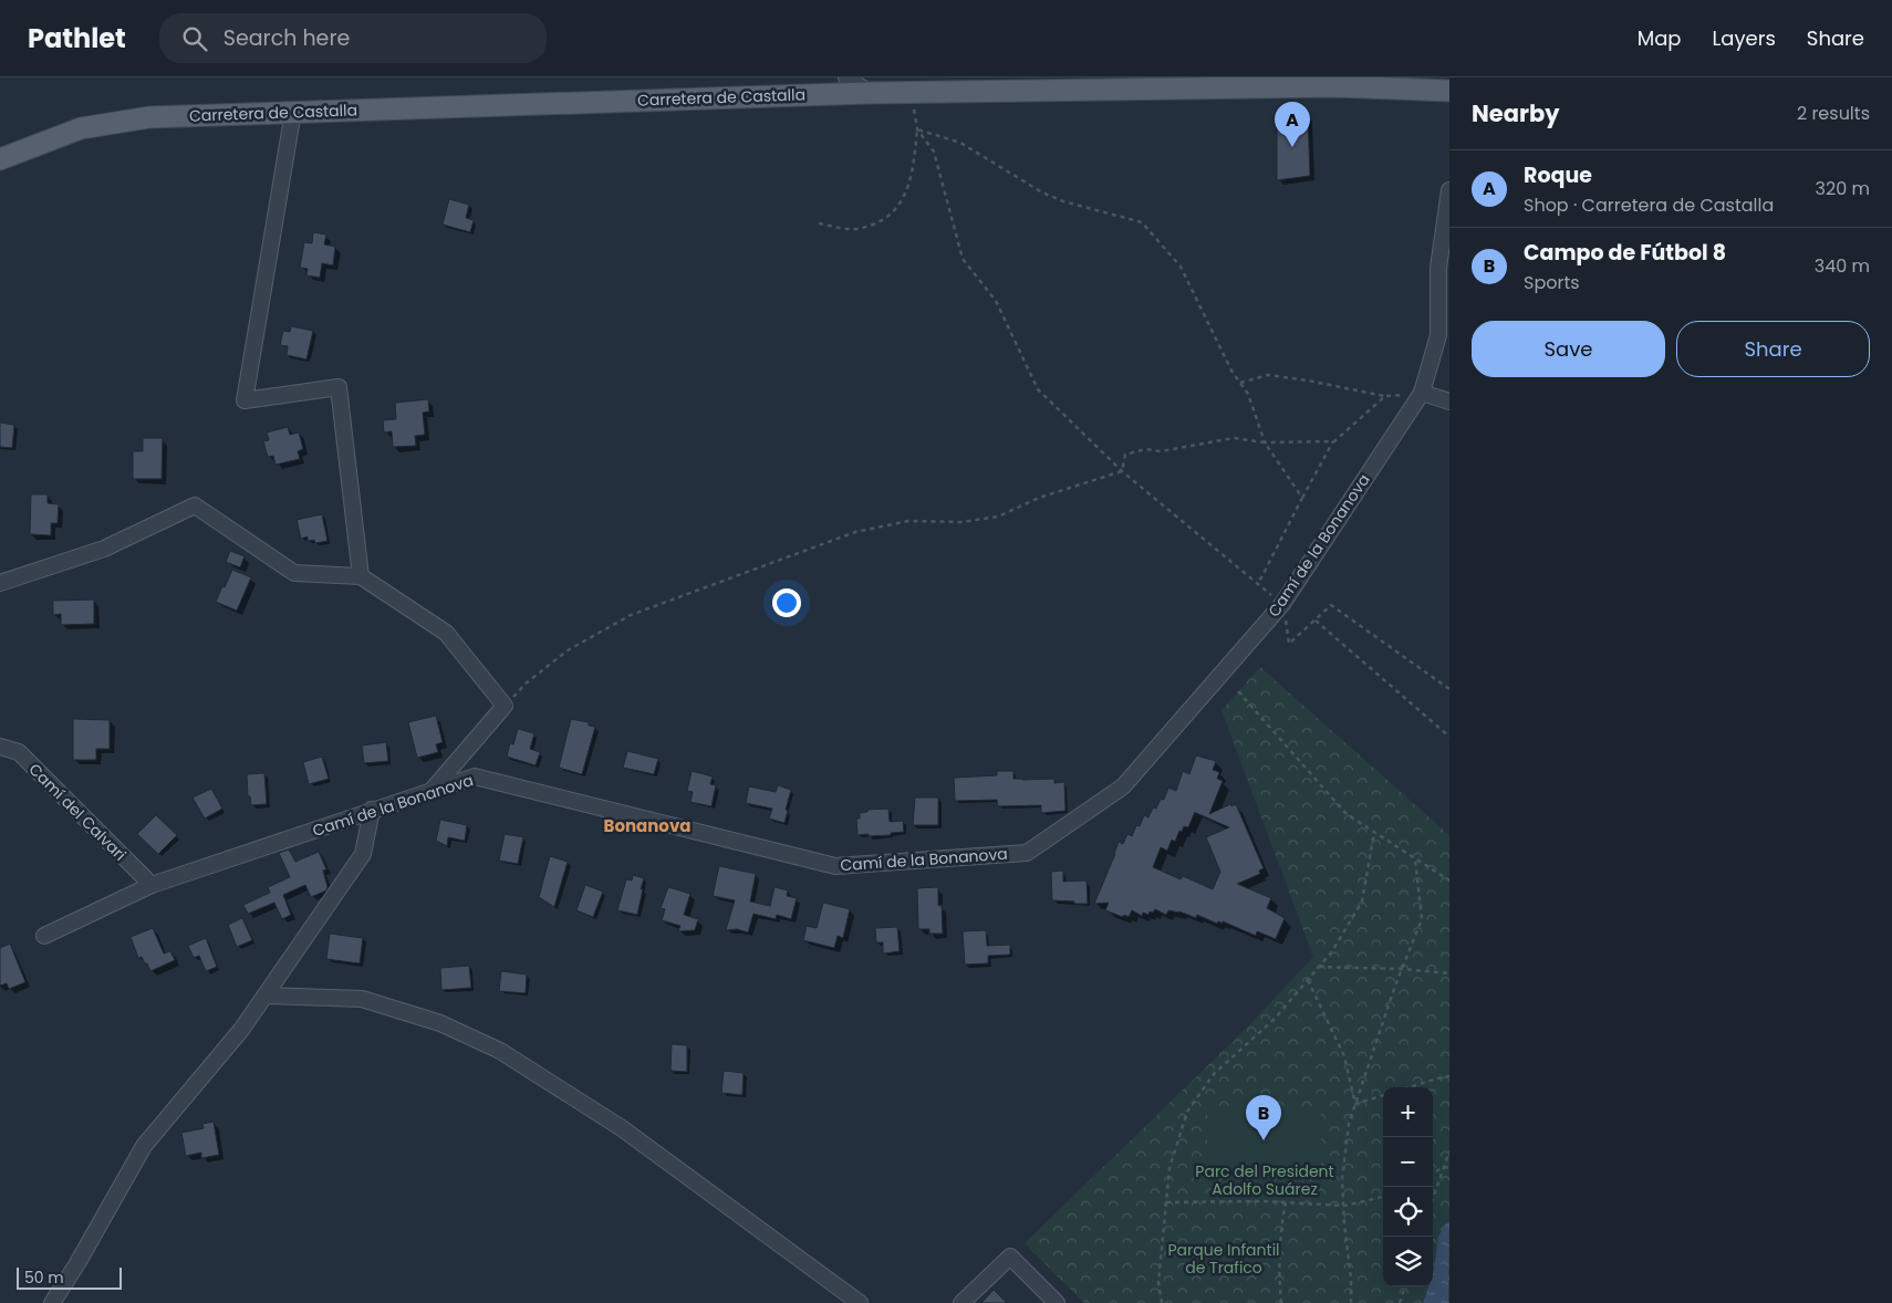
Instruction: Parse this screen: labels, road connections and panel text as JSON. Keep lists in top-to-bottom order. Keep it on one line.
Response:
{"streets":{"main road":["Carretera de Castalla"],"street":["Camí de la Bonanova","Camí del Calvari"]},"crossings":[["Camí de la Bonanova","Camí del Calvari"]],"districts":["Bonanova"],"parks":["Parc del President Adolfo Suárez","Parque Infantil de Trafico"],"scale_bar":"50 m","page":{"header":"Pathlet","search":"Search here","nav":["Map","Layers","Share"],"heading":["Nearby","2 results"],"pins":["A","B"],"list":[{"mark":"A","name":"Roque","note":"Shop · Carretera de Castalla","value":"320 m"},{"mark":"B","name":"Campo de Fútbol 8","note":"Sports","value":"340 m"}],"buttons":["Save","Share"],"map_buttons":["+","−"],"scale":"50 m"}}
